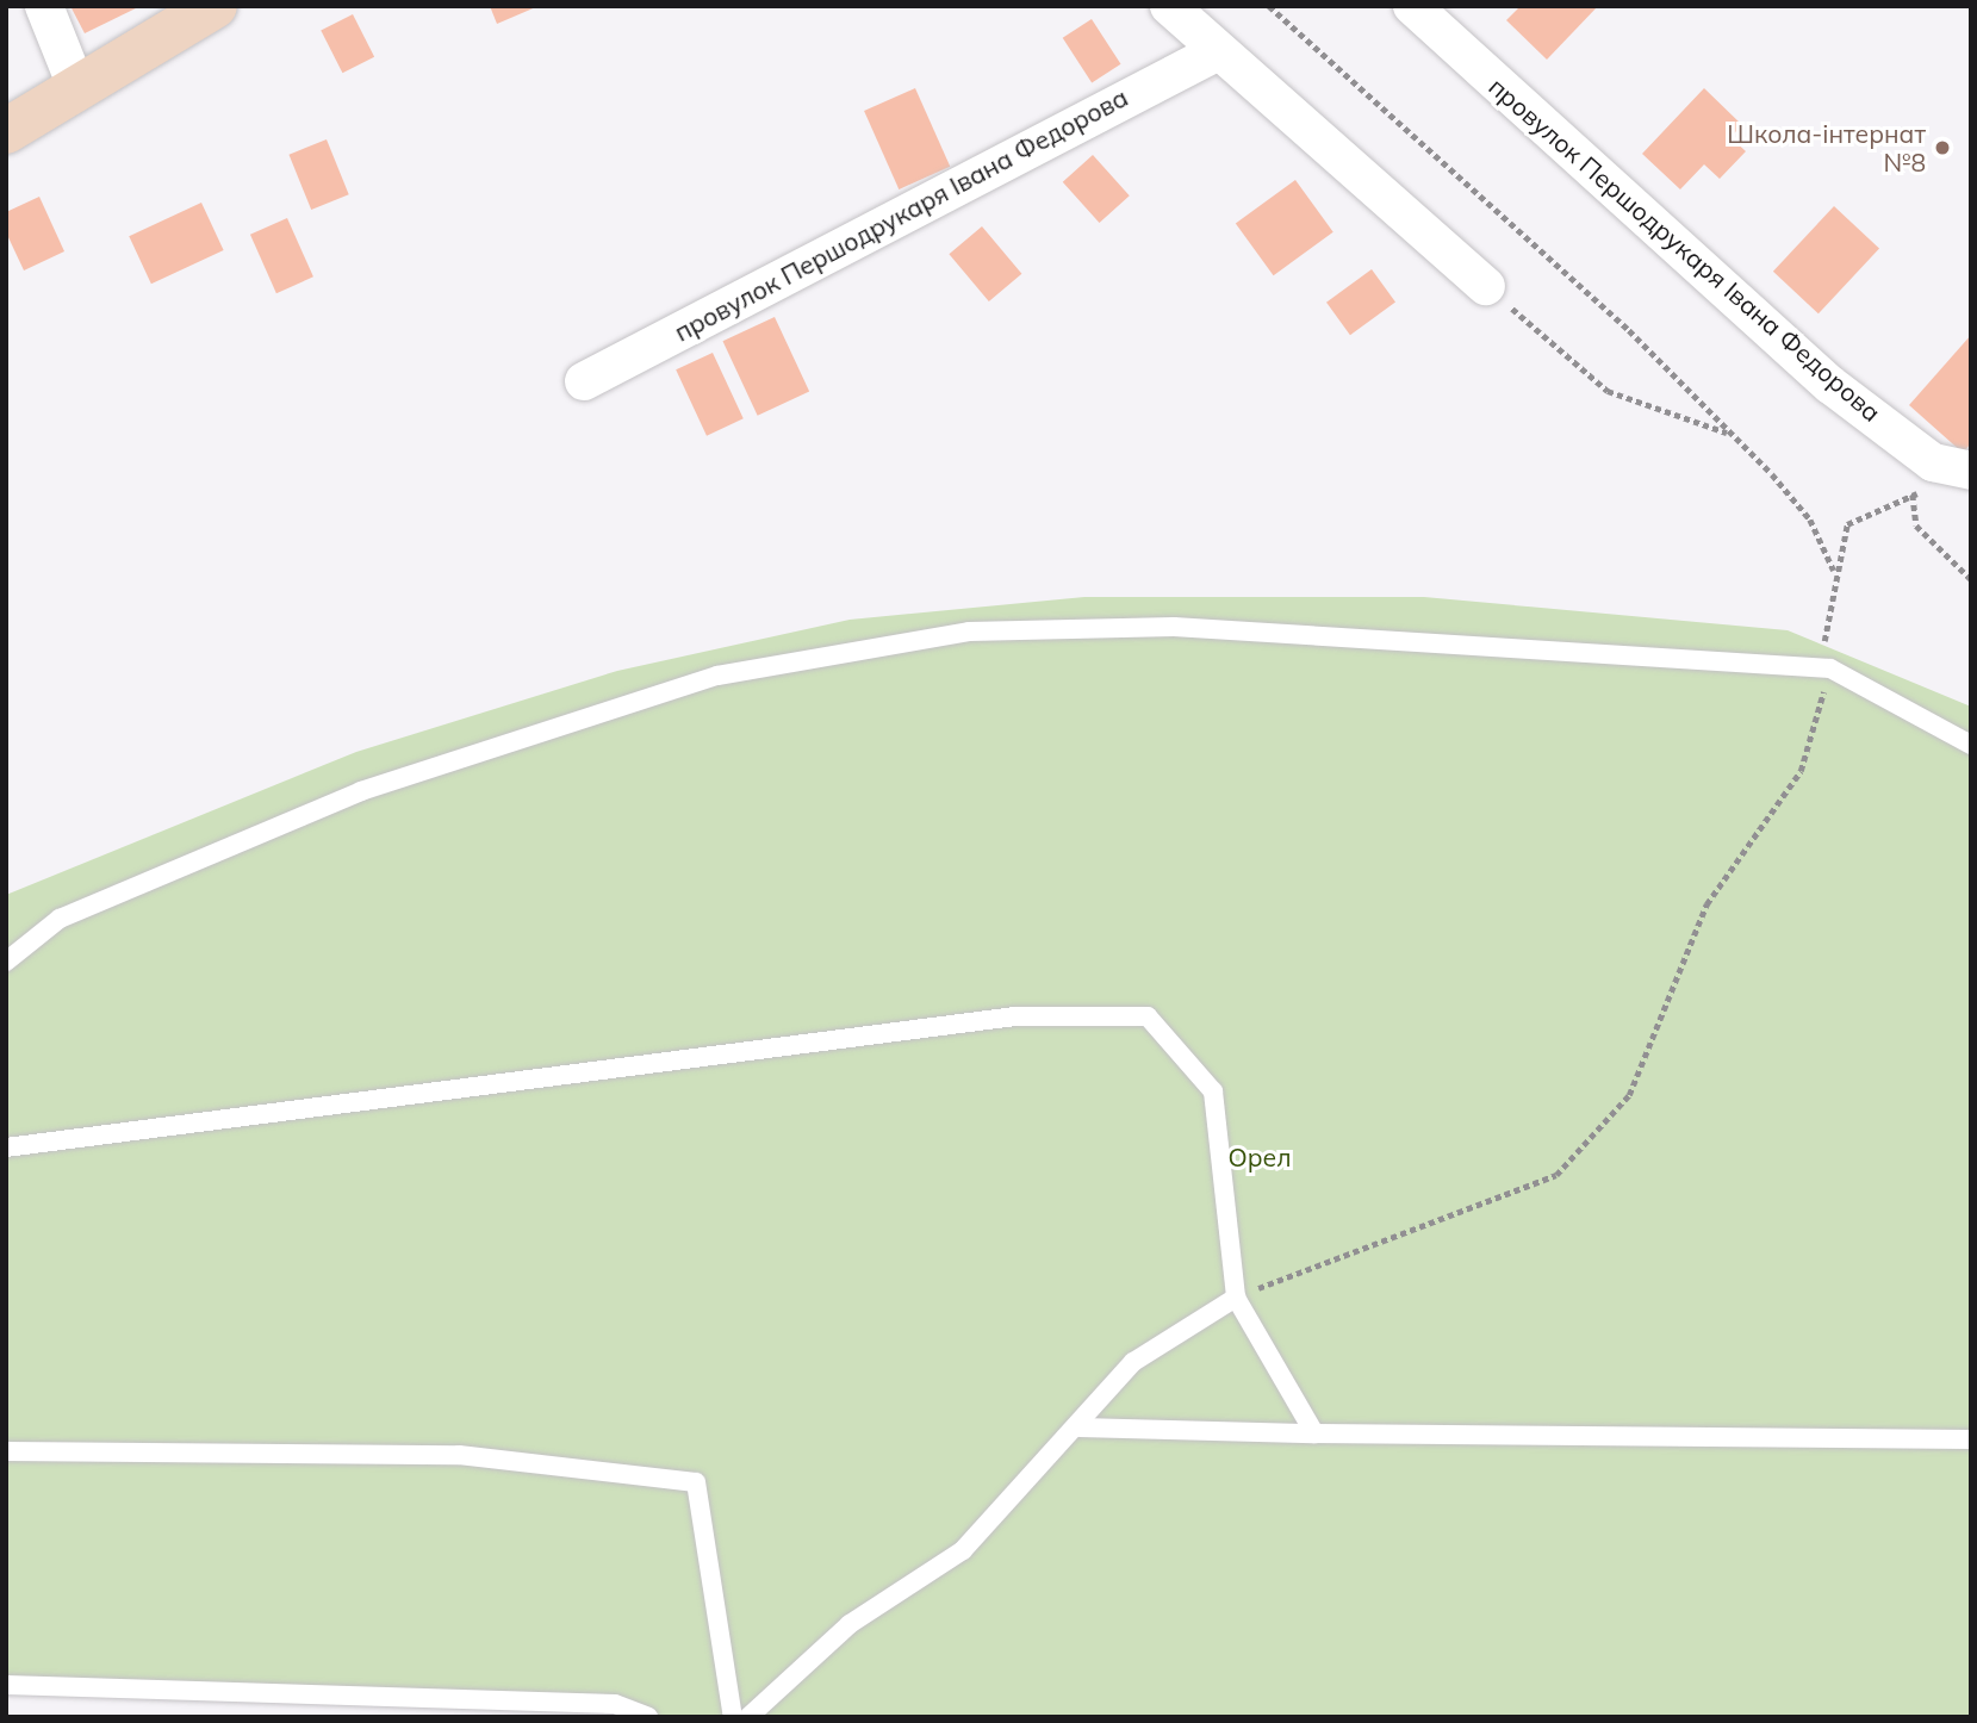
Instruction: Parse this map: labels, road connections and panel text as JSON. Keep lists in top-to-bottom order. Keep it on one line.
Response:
{"streets":{"street":["провулок Першодрукаря Івана Федорова"]},"parks":["Орел"],"places":["Школа-інтернат №8"]}
